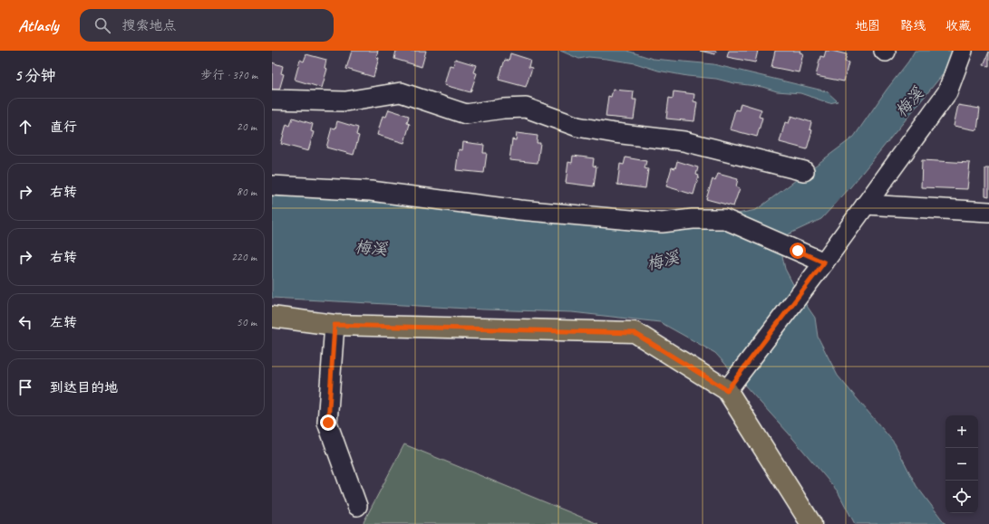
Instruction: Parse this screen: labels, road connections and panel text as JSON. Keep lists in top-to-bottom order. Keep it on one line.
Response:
{"water":["梅溪"],"page":{"header":"Atlasly","search":"搜索地点","nav":["地图","路线","收藏"],"heading":["5 分钟","步行 · 370 m"],"list":[["直行","20 m"],["右转","80 m"],["右转","220 m"],["左转","50 m"],"到达目的地"],"map_buttons":["+","−"]}}
